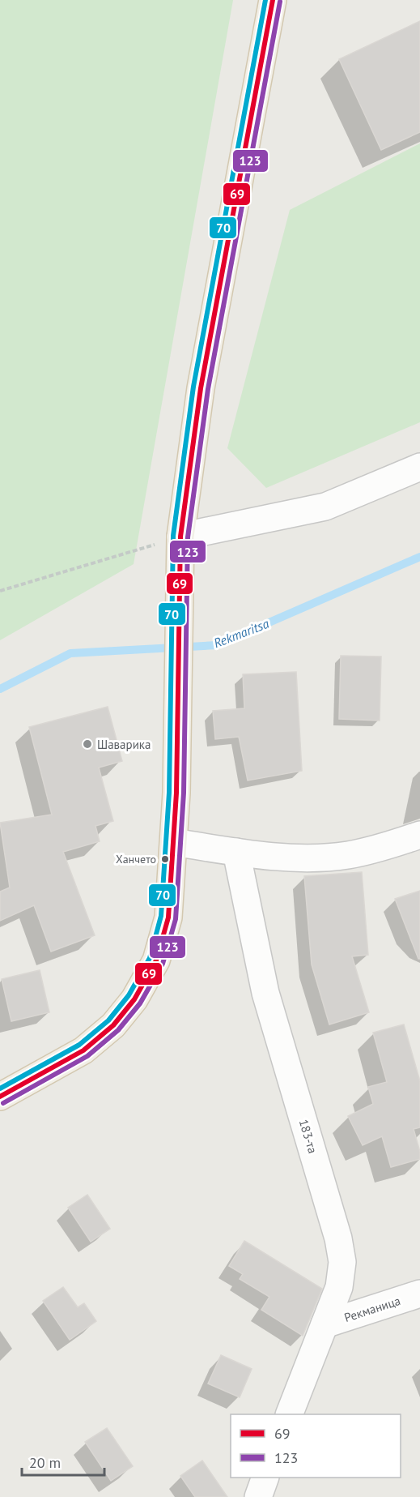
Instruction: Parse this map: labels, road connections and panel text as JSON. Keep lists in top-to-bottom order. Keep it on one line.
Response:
{"streets":{"street":["183-та","Рекманица"]},"crossings":[["183-та","Рекманица"]],"water":["Rekmaritsa"],"places":["Шаварика","Ханчето"],"lines":["transit line 69","transit line 70","transit line 123"],"legend":["69","123"],"scale_bar":"20 m"}
